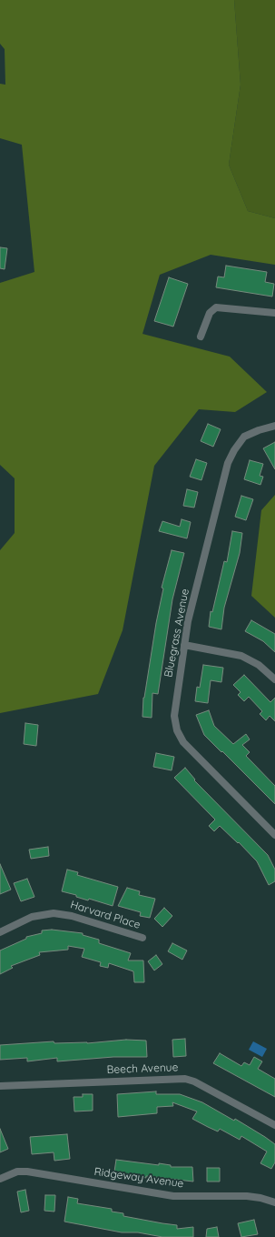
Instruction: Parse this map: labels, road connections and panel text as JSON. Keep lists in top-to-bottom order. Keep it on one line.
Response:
{"streets":{"street":["Bluegrass Avenue","Harvard Place","Beech Avenue","Ridgeway Avenue"]}}
